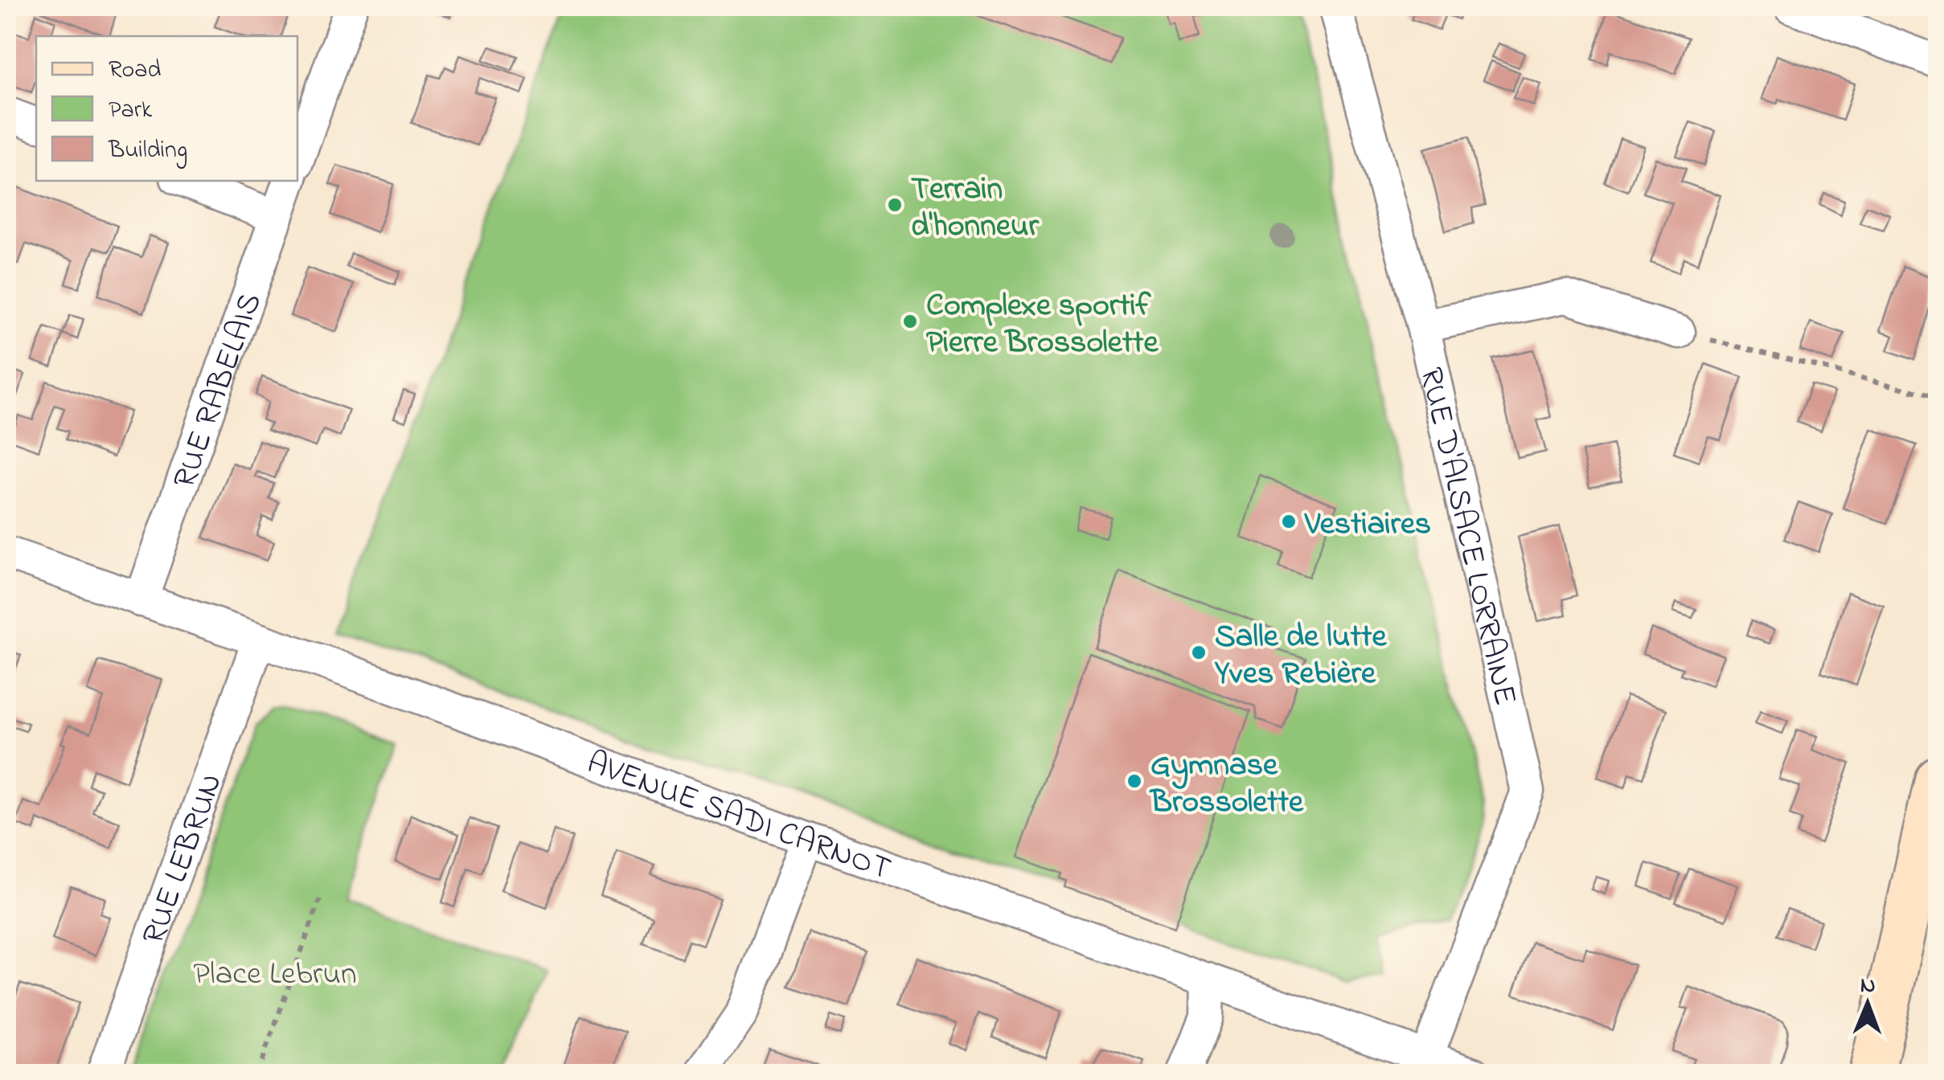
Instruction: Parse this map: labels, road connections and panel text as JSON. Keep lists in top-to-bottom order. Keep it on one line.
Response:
{"streets":{"street":["RUE RABELAIS","RUE D'ALSACE LORRAINE","AVENUE SADI CARNOT","RUE LEBRUN"]},"crossings":[["RUE RABELAIS","AVENUE SADI CARNOT"],["RUE D'ALSACE LORRAINE","AVENUE SADI CARNOT"],["AVENUE SADI CARNOT","RUE LEBRUN"]],"parks":["Place Lebrun"],"places":["Terrain d'honneur","Complexe sportif Pierre Brossolette","Vestiaires","Salle de lutte Yves Rebière","Gymnase Brossolette"],"legend":["Road","Park","Building"],"north":"top"}
